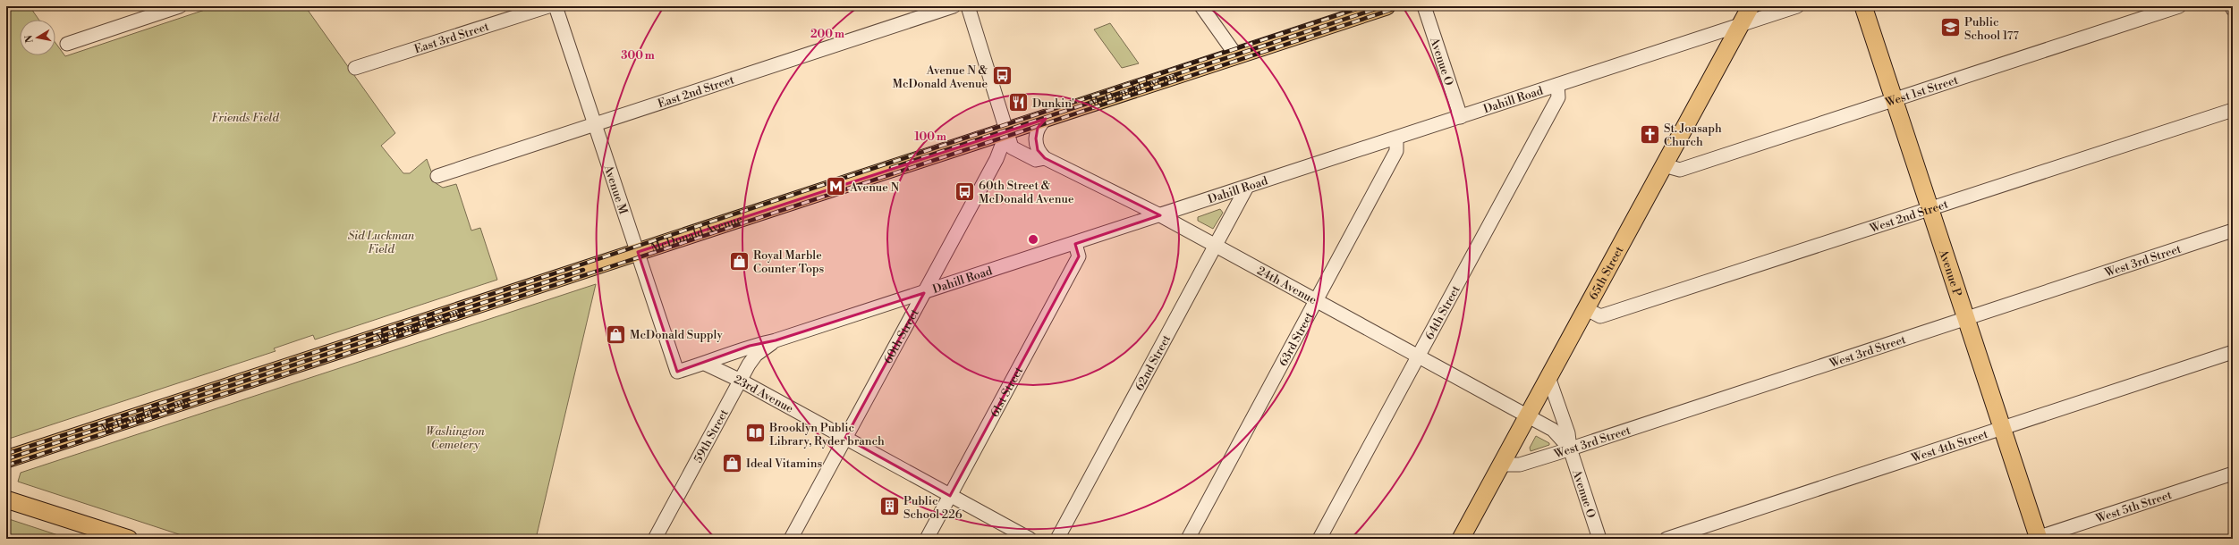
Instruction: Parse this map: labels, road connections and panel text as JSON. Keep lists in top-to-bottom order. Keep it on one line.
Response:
{"streets":{"main road":["McDonald Avenue","65th Street","Avenue P"],"street":["East 3rd Street","Avenue O","West 1st Street","East 2nd Street","Dahill Road","Avenue M","West 2nd Street","West 3rd Street","24th Avenue","64th Street","60th Street","63rd Street","62nd Street","61st Street","23rd Avenue","59th Street","West 4th Street","West 5th Street"]},"crossings":[["Avenue O","Dahill Road"],["Avenue O","West 3rd Street"],["Avenue O","65th Street"],["Avenue O","24th Avenue"],["McDonald Avenue","Avenue M"],["McDonald Avenue","24th Avenue"],["McDonald Avenue","60th Street"],["West 1st Street","65th Street"],["West 1st Street","Avenue P"],["East 2nd Street","Avenue M"],["Dahill Road","Avenue M"],["Dahill Road","65th Street"],["Dahill Road","24th Avenue"],["Dahill Road","64th Street"],["Dahill Road","60th Street"],["Dahill Road","63rd Street"],["Dahill Road","62nd Street"],["Dahill Road","61st Street"],["Dahill Road","23rd Avenue"],["Dahill Road","59th Street"],["West 2nd Street","65th Street"],["West 2nd Street","Avenue P"],["West 3rd Street","65th Street"],["West 3rd Street","Avenue P"],["65th Street","24th Avenue"],["Avenue P","West 4th Street"],["Avenue P","West 5th Street"],["24th Avenue","64th Street"],["24th Avenue","60th Street"],["24th Avenue","63rd Street"],["24th Avenue","62nd Street"],["60th Street","23rd Avenue"],["61st Street","23rd Avenue"],["23rd Avenue","59th Street"]],"parks":["Friends Field","Sid Luckman Field","Washington Cemetery"],"places":{"school or university":["Public School 177"],"bus stop":["Avenue N & McDonald Avenue","60th Street & McDonald Avenue"],"restaurant":["Dunkin'"],"church":["St. Joasaph Church"],"metro station":["Avenue N"],"shop":["Royal Marble Counter Tops","McDonald Supply","Ideal Vitamins"],"library":["Brooklyn Public Library, Ryder branch"],"building":["Public School 226"]},"north":"left","rings":["200 m","300 m","100 m"]}
